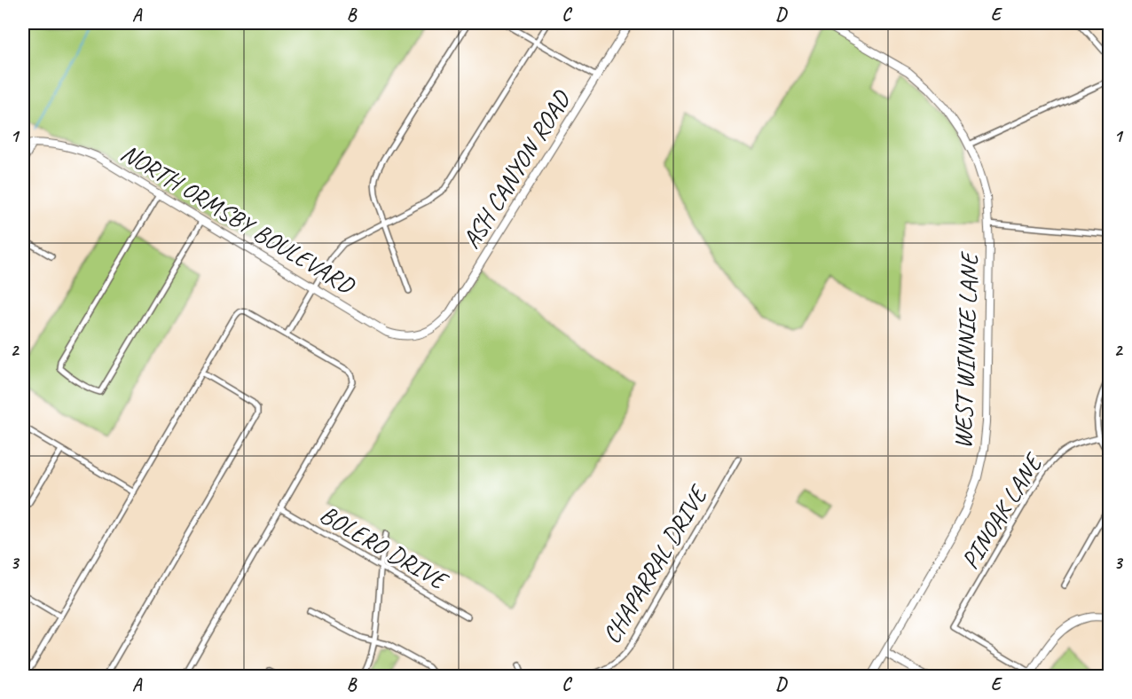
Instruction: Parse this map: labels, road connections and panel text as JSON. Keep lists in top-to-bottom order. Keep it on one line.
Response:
{"streets":{"street":["ASH CANYON ROAD","NORTH ORMSBY BOULEVARD","WEST WINNIE LANE","PINOAK LANE","BOLERO DRIVE","CHAPARRAL DRIVE"]},"crossings":[["ASH CANYON ROAD","NORTH ORMSBY BOULEVARD"]],"grid":{"columns":["A","B","C","D","E"],"rows":["1","2","3"]}}
